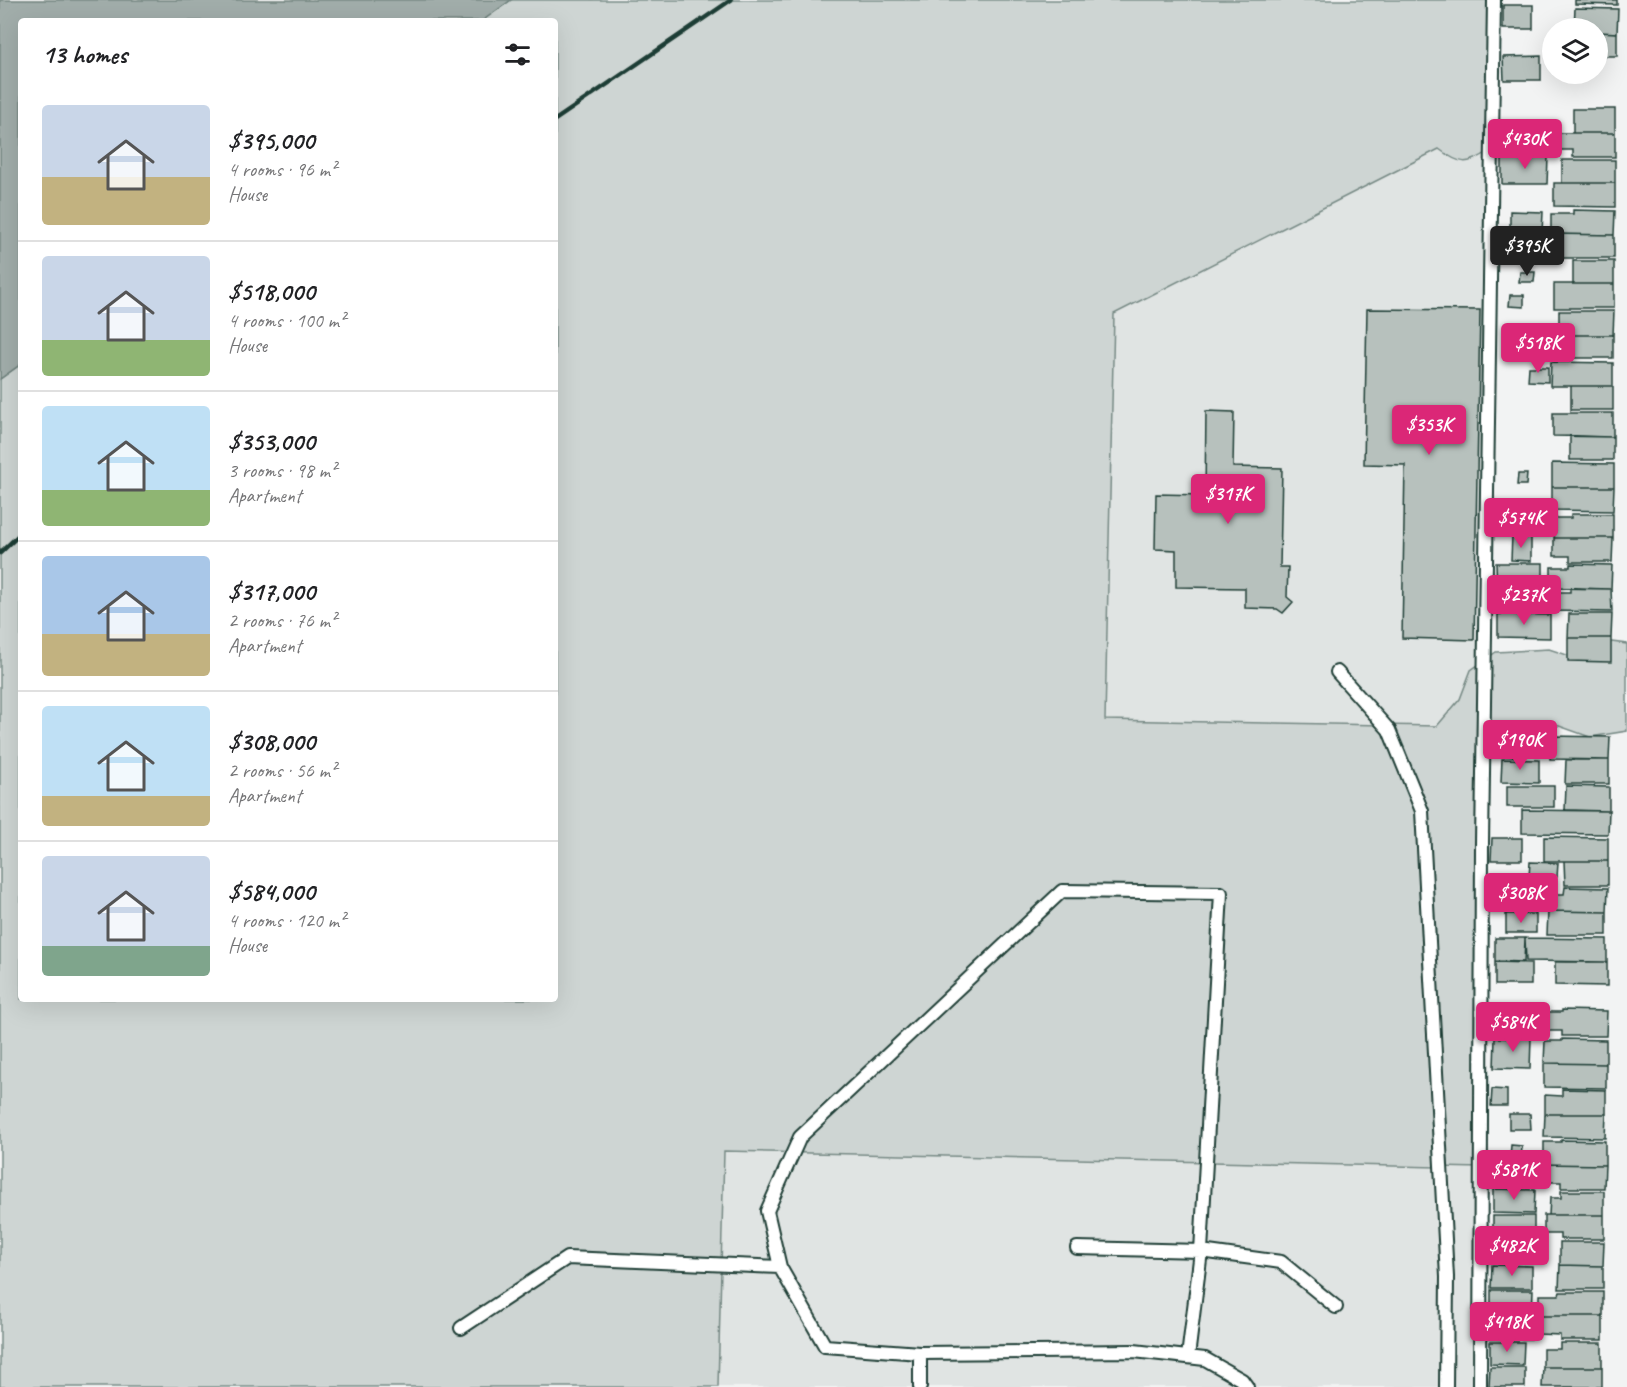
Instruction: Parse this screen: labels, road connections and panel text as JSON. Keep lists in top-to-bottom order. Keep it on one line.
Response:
{"page":{"heading":"13 homes","list":[{"name":"$395,000","note":"4 rooms · 96 m² · House"},{"name":"$518,000","note":"4 rooms · 100 m² · House"},{"name":"$353,000","note":"3 rooms · 98 m² · Apartment"},{"name":"$317,000","note":"2 rooms · 76 m² · Apartment"},{"name":"$308,000","note":"2 rooms · 56 m² · Apartment"},{"name":"$584,000","note":"4 rooms · 120 m² · House"}],"price":["$430K","$395K","$518K","$353K","$317K","$574K","$237K","$190K","$308K","$584K","$581K","$482K","$418K"]}}
